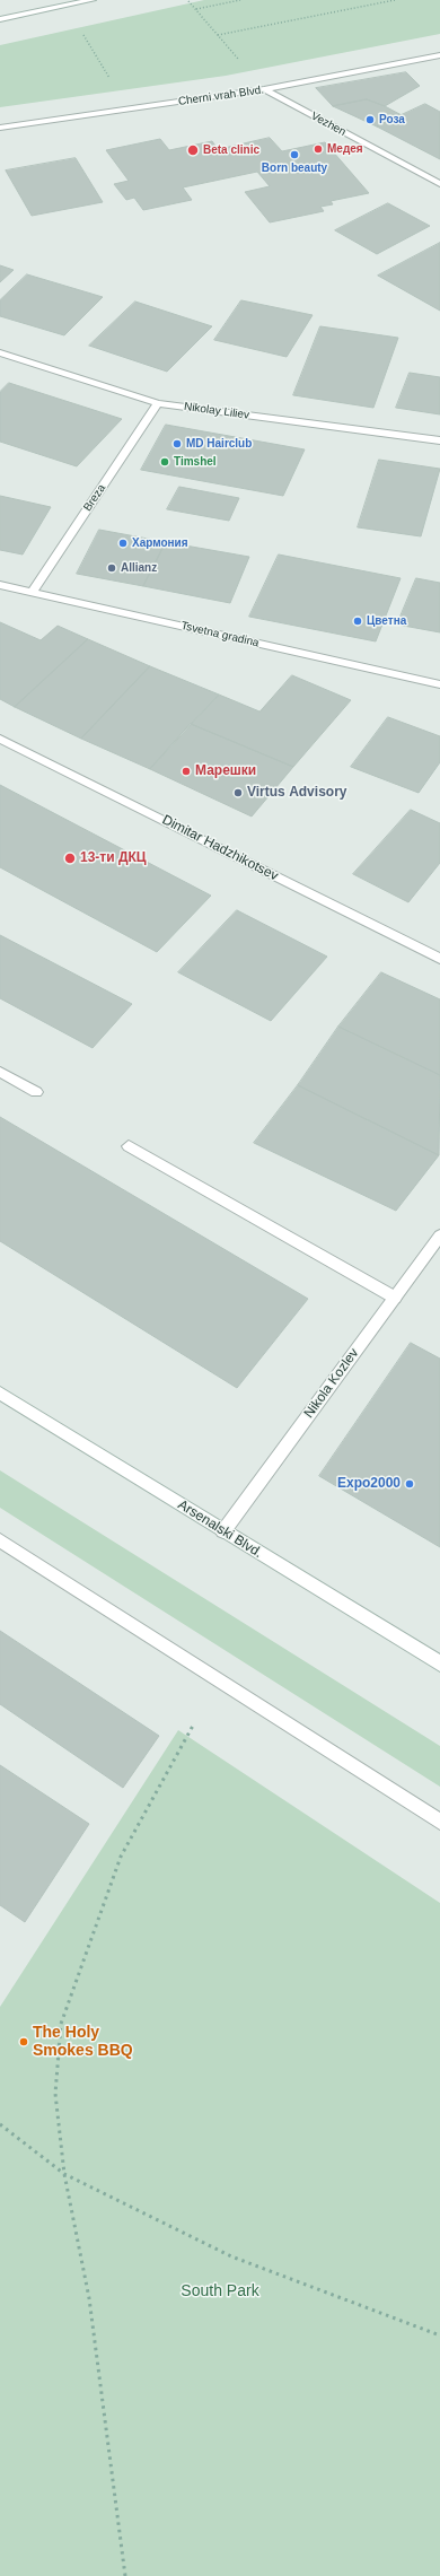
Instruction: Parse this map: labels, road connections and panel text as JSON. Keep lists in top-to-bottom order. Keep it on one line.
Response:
{"streets":{"street":["Cherni vrah Blvd.","Vezhen","Nikolay Liliev","Breza","Tsvetna gradina","Dimitar Hadzhikotsev","Nikola Kozlev","Arsenalski Blvd."]},"crossings":[["Cherni vrah Blvd.","Vezhen"],["Nikolay Liliev","Breza"],["Breza","Tsvetna gradina"],["Nikola Kozlev","Arsenalski Blvd."]],"parks":["South Park"],"places":["Роза","Медея","Beta clinic","Born beauty","MD Hairclub","Timshel","Хармония","Allianz","Цветна","Марешки","Virtus Advisory","13-ти ДКЦ","Expo2000","The Holy Smokes BBQ"]}
